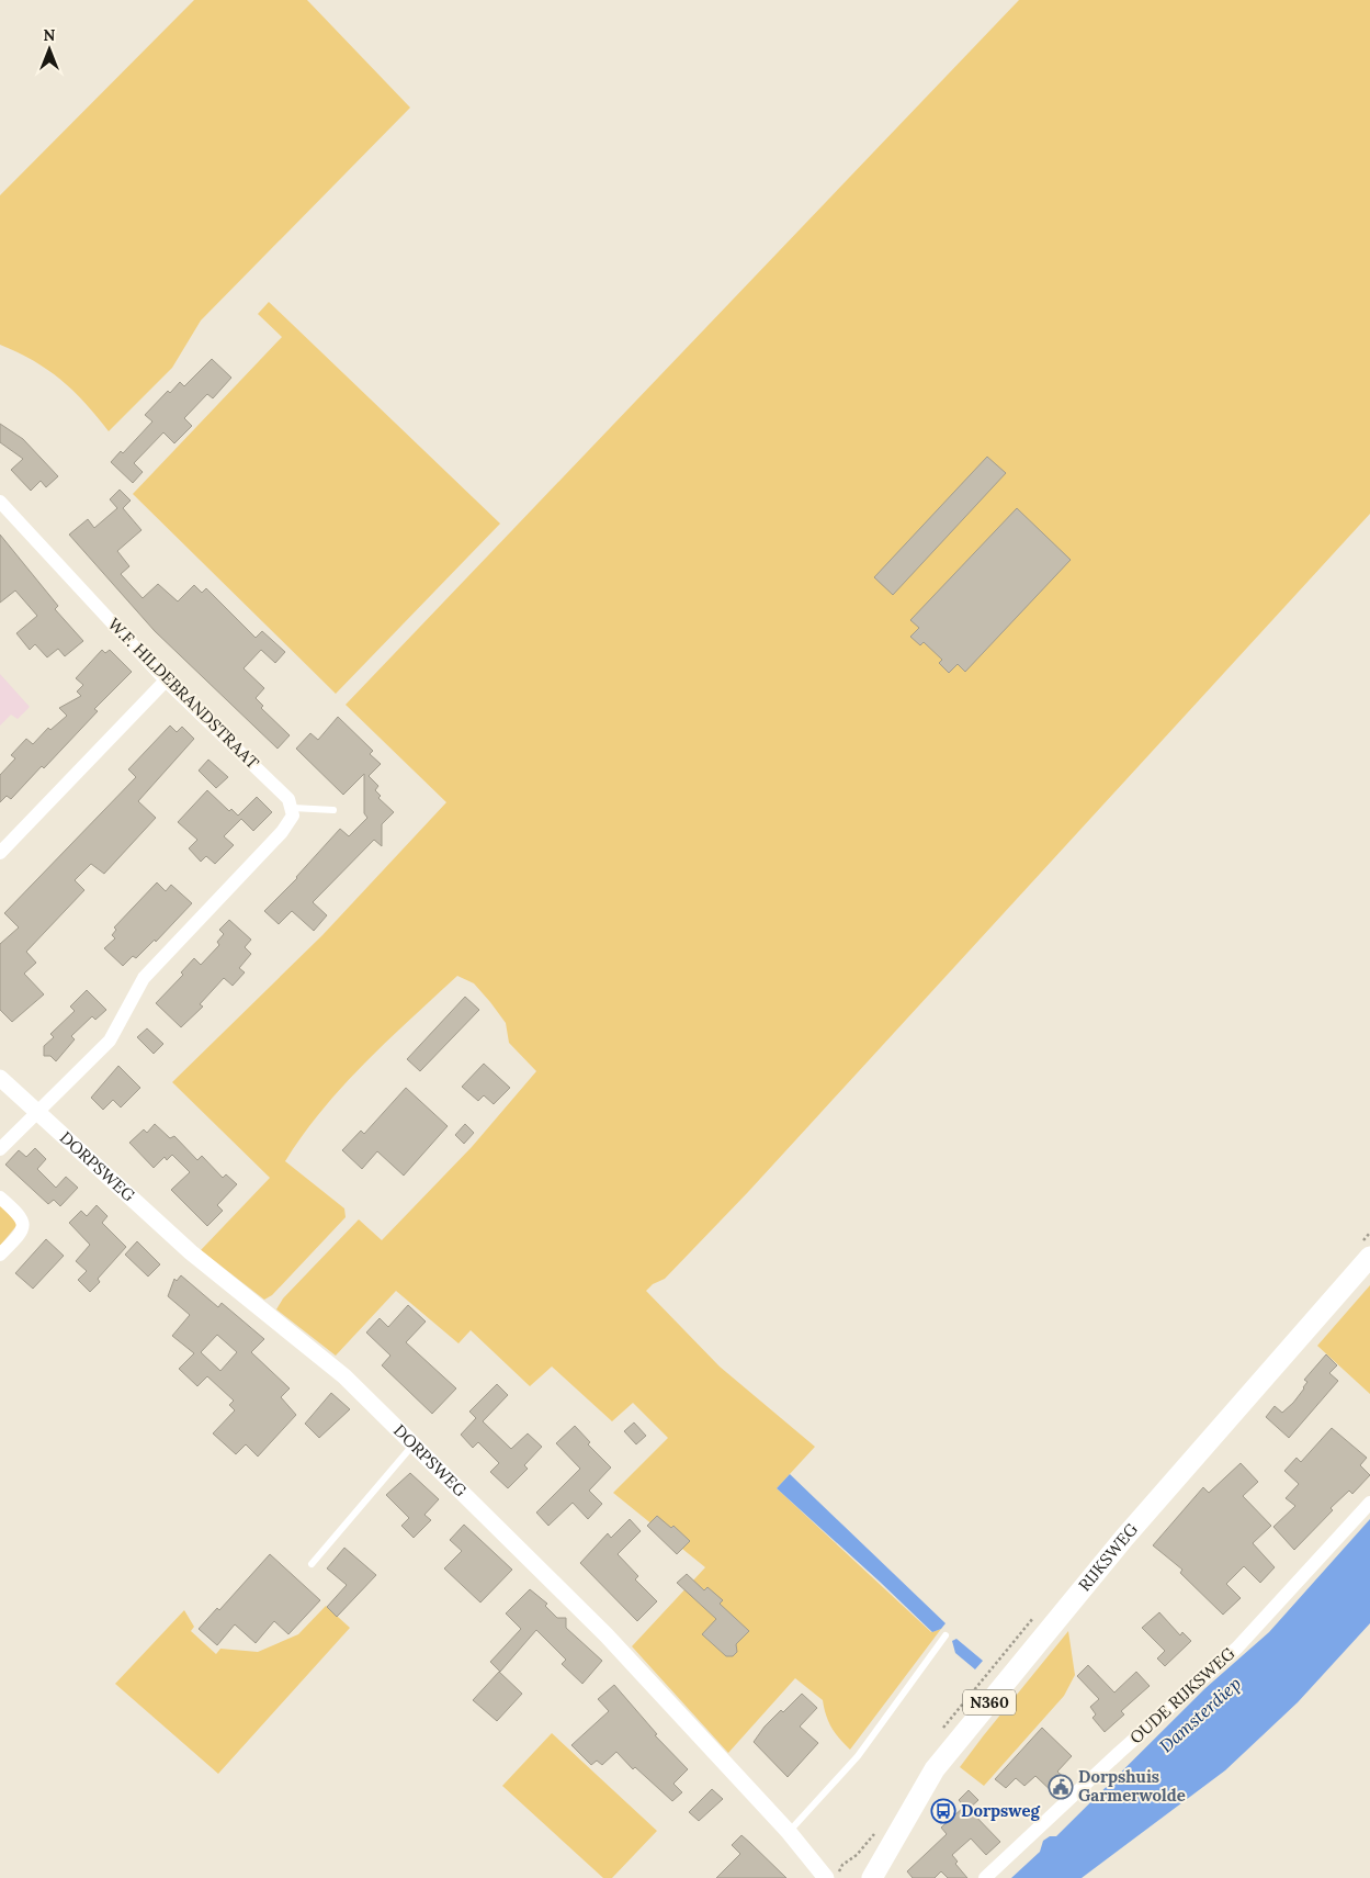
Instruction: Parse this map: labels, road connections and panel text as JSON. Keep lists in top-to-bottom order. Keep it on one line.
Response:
{"streets":{"main road":["RIJKSWEG","N360"],"street":["W.F. HILDEBRANDSTRAAT","DORPSWEG","OUDE RIJKSWEG"]},"water":["Damsterdiep"],"places":{"public building":["Dorpshuis Garmerwolde"],"bus stop":["Dorpsweg"]},"north":"top"}
